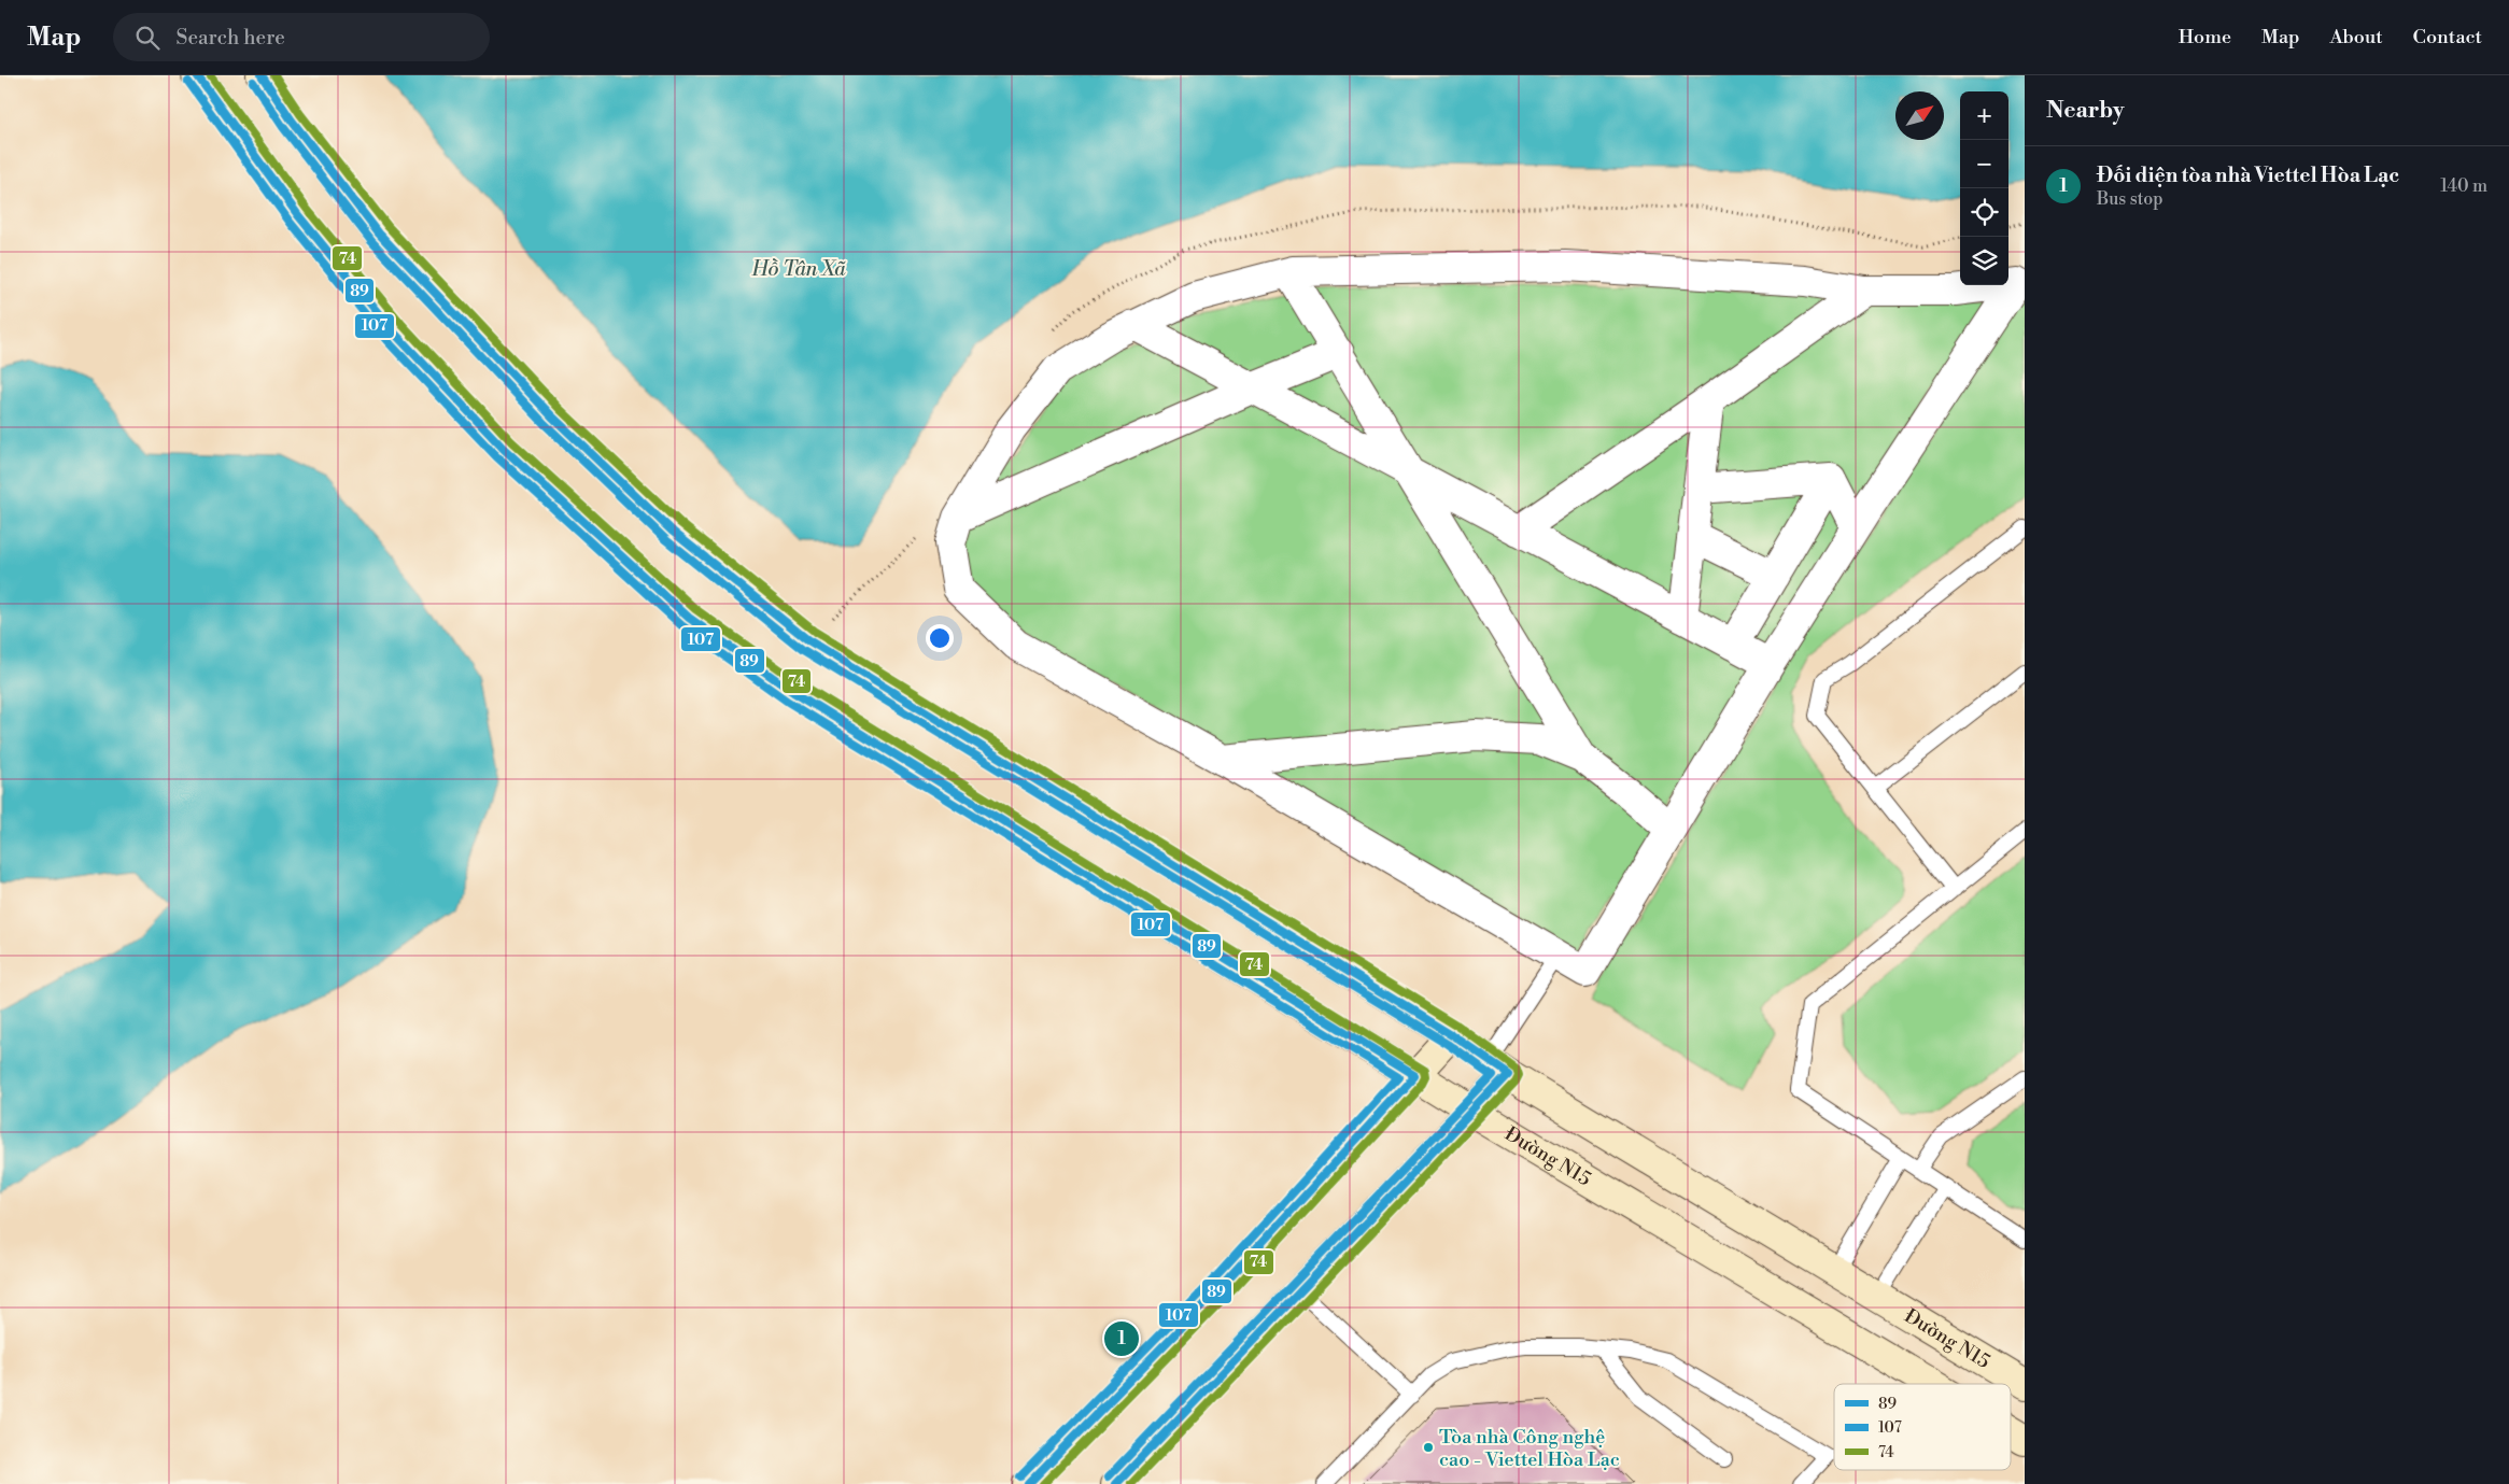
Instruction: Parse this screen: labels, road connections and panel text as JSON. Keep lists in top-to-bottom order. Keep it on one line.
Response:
{"streets":{"street":["Đường N15"]},"water":["Hồ Tân Xã"],"places":["Tòa nhà Công nghệ cao - Viettel Hòa Lạc"],"lines":["transit line 89","transit line 74","transit line 107"],"legend":["89","107","74"],"north":"top right","page":{"header":"Map","search":"Search here","nav":["Home","Map","About","Contact"],"heading":"Nearby","map_buttons":["+","−"],"list":[{"mark":"1","name":"Đối diện tòa nhà Viettel Hòa Lạc","note":"Bus stop","value":"140 m"}],"pins":"1"}}
